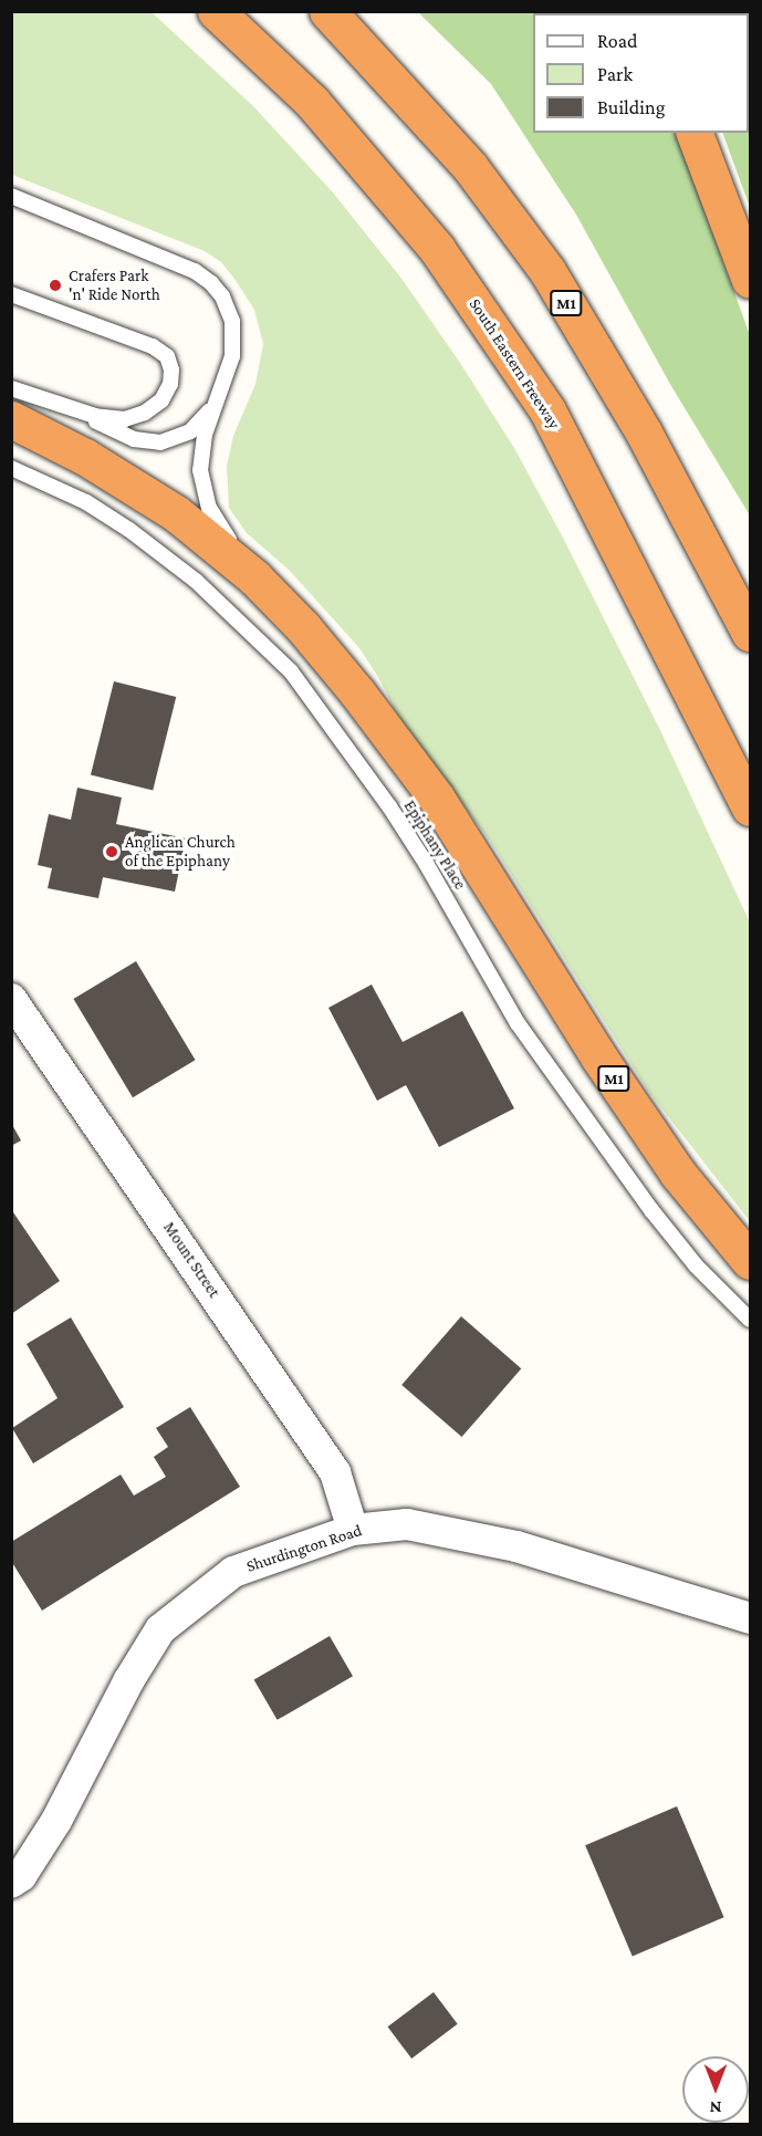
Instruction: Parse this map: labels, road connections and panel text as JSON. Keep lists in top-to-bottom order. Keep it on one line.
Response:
{"streets":{"highway":["M1","South Eastern Freeway"],"street":["Mount Street","Shurdington Road"],"lane":["Epiphany Place"]},"crossings":[["Mount Street","Shurdington Road"]],"places":["Crafers Park 'n' Ride North","Anglican Church of the Epiphany"],"legend":["Road","Park","Building"],"north":"bottom"}
